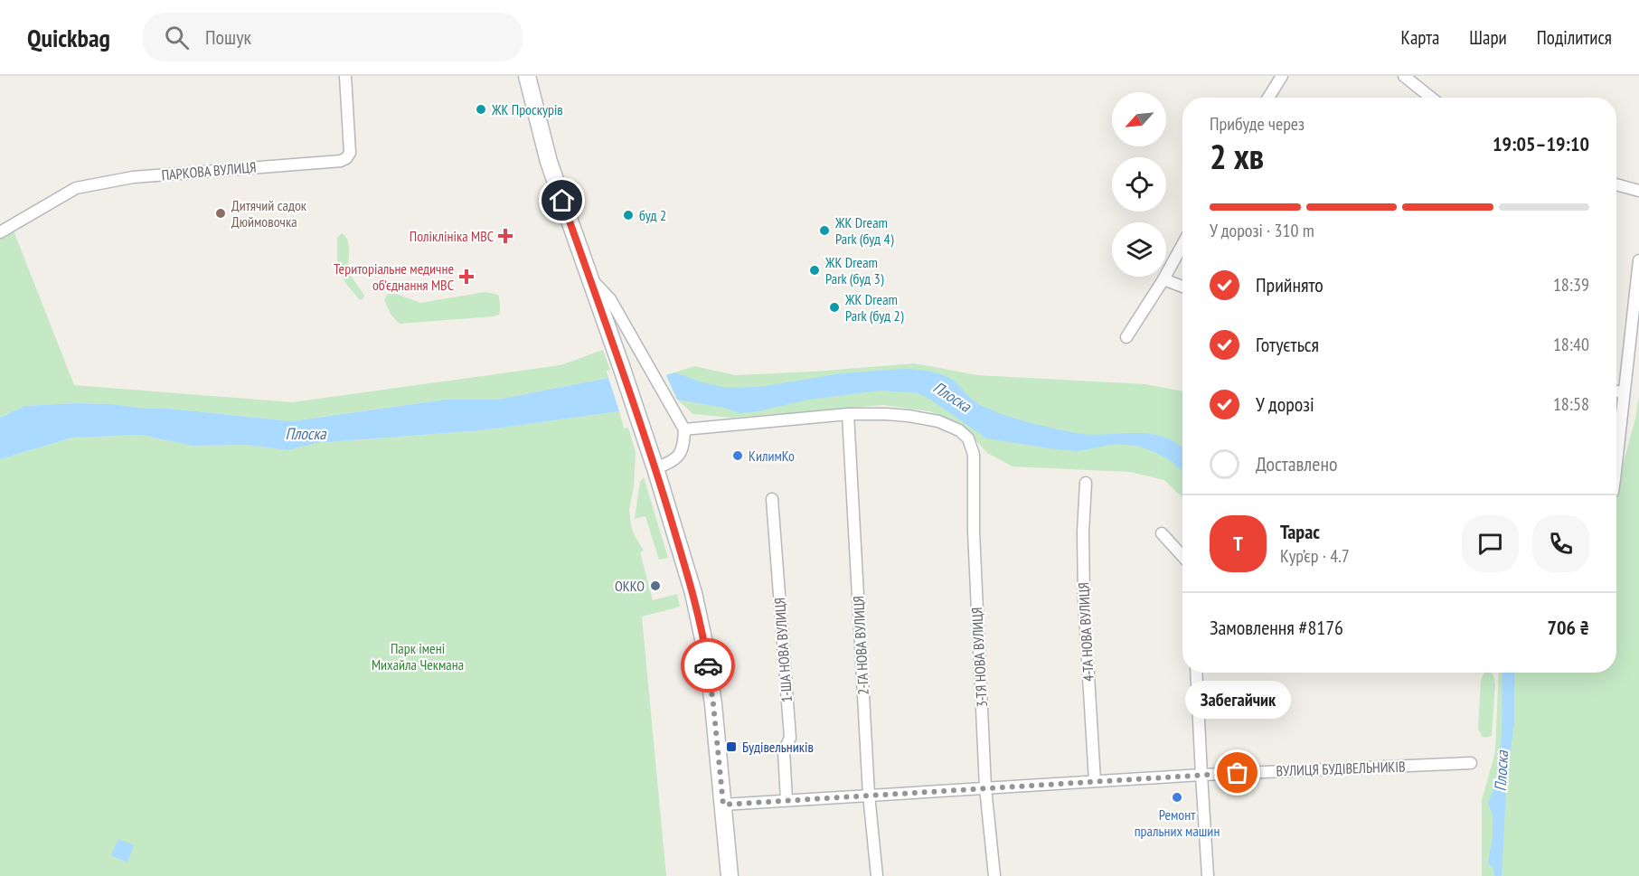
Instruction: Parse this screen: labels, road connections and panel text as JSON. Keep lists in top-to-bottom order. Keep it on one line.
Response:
{"streets":{"street":["ПАРКОВА ВУЛИЦЯ","4-ТА НОВА ВУЛИЦЯ","2-ГА НОВА ВУЛИЦЯ","1-ША НОВА ВУЛИЦЯ","3-ТЯ НОВА ВУЛИЦЯ","ВУЛИЦЯ БУДІВЕЛЬНИКІВ"]},"crossings":[["4-ТА НОВА ВУЛИЦЯ","ВУЛИЦЯ БУДІВЕЛЬНИКІВ"],["2-ГА НОВА ВУЛИЦЯ","3-ТЯ НОВА ВУЛИЦЯ"],["2-ГА НОВА ВУЛИЦЯ","ВУЛИЦЯ БУДІВЕЛЬНИКІВ"],["1-ША НОВА ВУЛИЦЯ","ВУЛИЦЯ БУДІВЕЛЬНИКІВ"],["3-ТЯ НОВА ВУЛИЦЯ","ВУЛИЦЯ БУДІВЕЛЬНИКІВ"]],"water":["Плоска"],"parks":["Парк імені Михайла Чекмана"],"places":{"other":["ЖК Проскурів","Дитячий садок Дюймовочка","буд 2","ЖК Dream Park (буд 4)","ЖК Dream Park (буд 3)","ЖК Dream Park (буд 2)","КилимКо","OKKO","Забегайчик","Ремонт пральних машин"],"health":["Поліклініка МВС","Територіальне медичне об'єднання МВС"],"transit":["Будівельників"]},"north":"bottom left","page":{"header":"Quickbag","search":"Пошук","nav":["Карта","Шари","Поділитися"],"heading":["2 хв","Прибуде через","19:05–19:10"],"panel":["Тарас","Кур’єр · 4.7","Замовлення #8176","706 ₴"],"bar":"У дорозі · 310 m","list":[["Прийнято","18:39"],["Готується","18:40"],["У дорозі","18:58"],"Доставлено"],"round":"Т","bubble":"Забегайчик"}}
